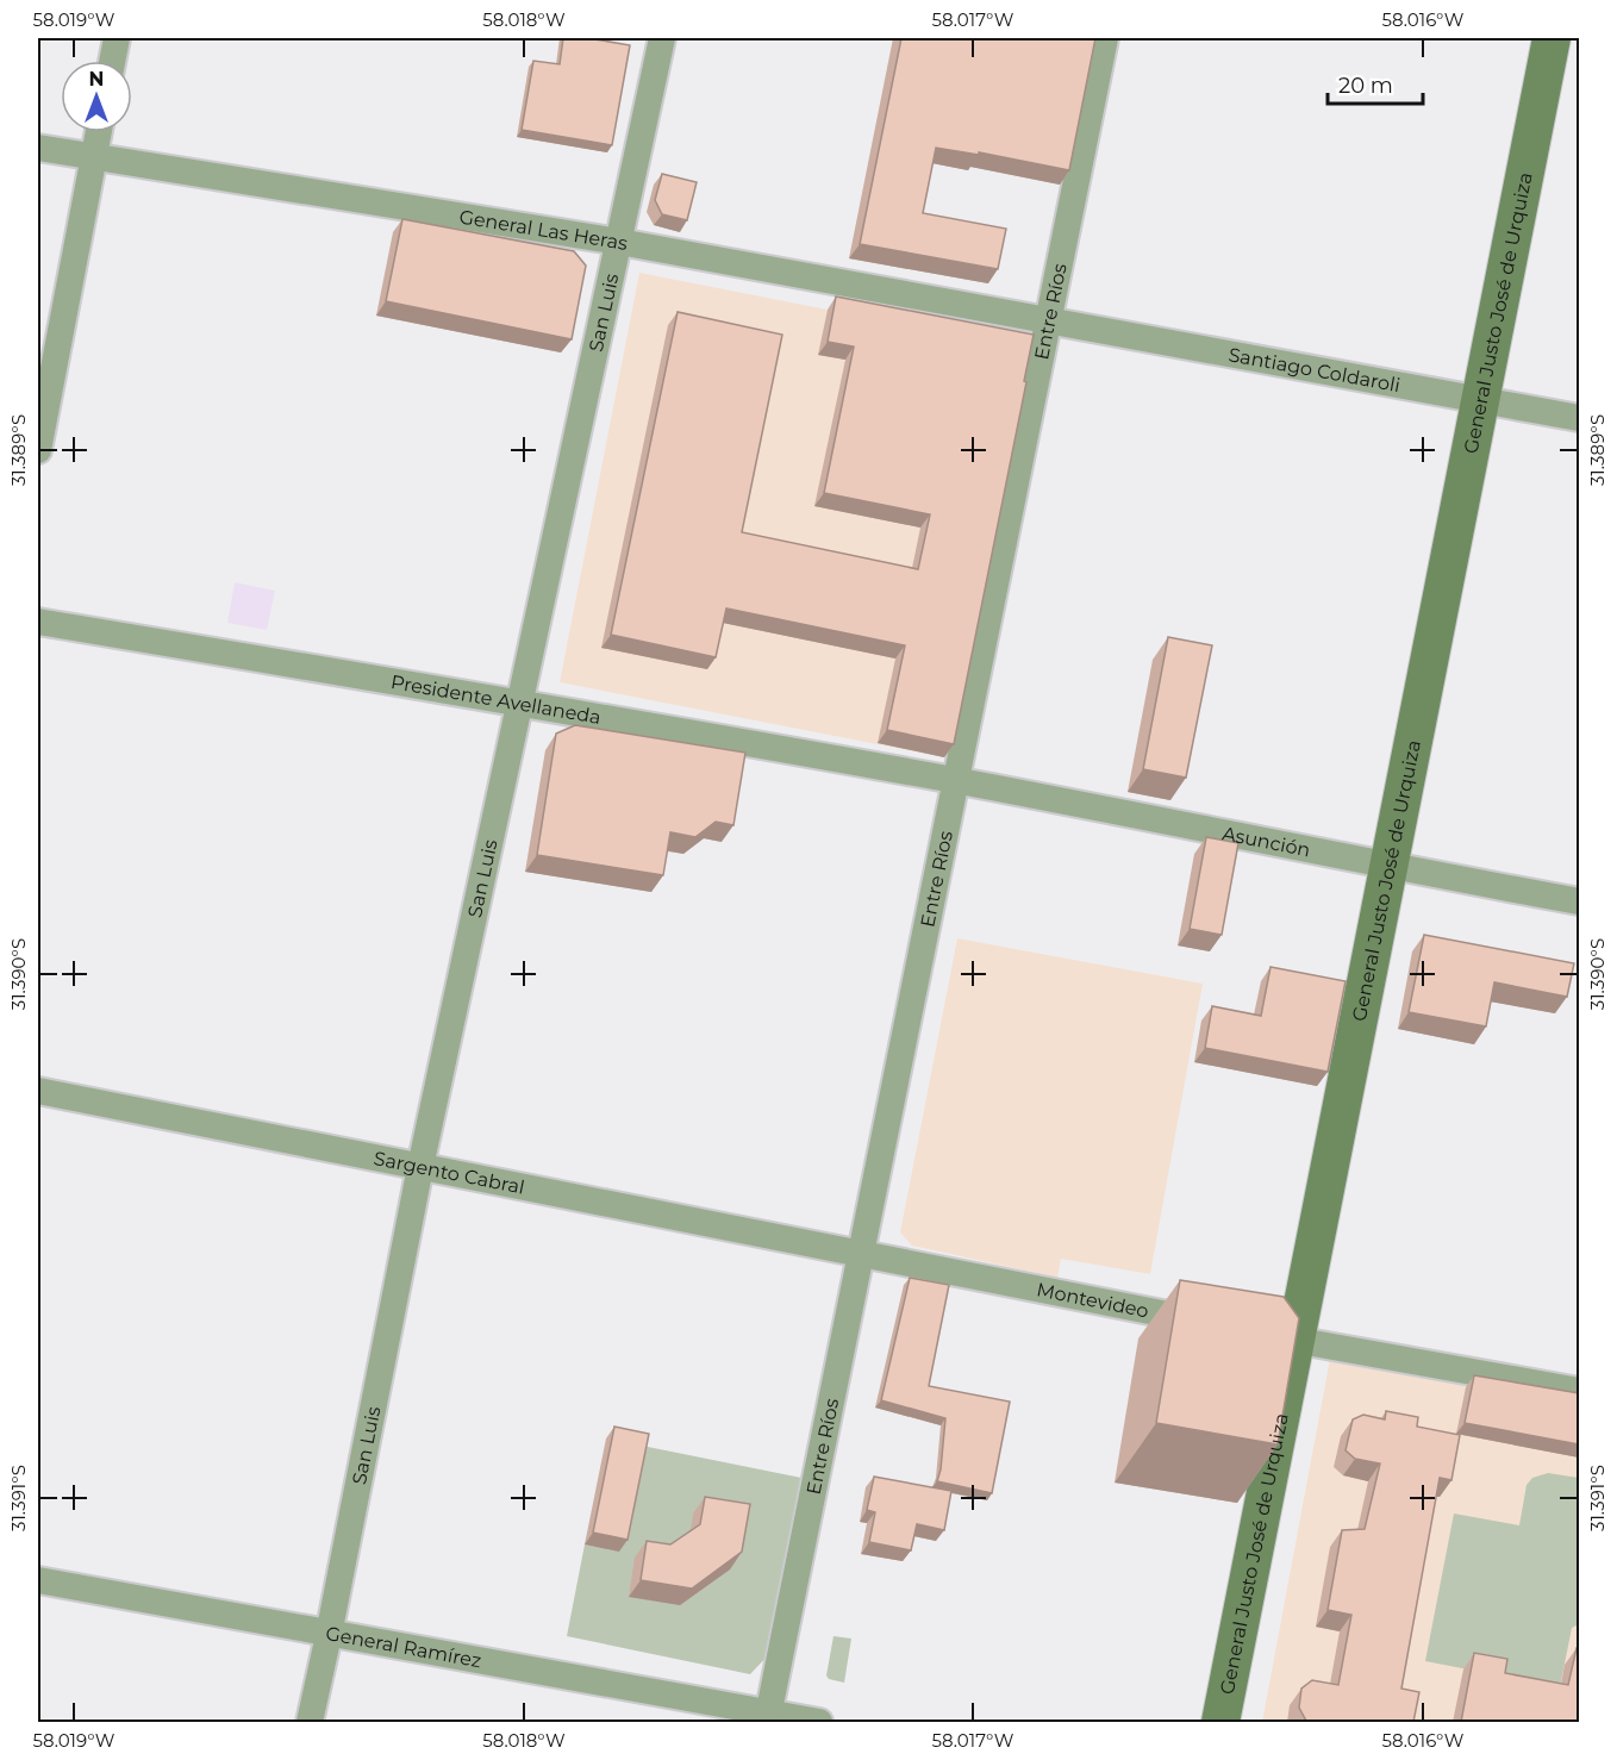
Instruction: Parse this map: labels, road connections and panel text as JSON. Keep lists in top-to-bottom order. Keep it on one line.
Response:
{"streets":{"street":["General Las Heras","Entre Ríos","General Justo José de Urquiza","San Luis","Santiago Coldaroli","Presidente Avellaneda","Asunción","Sargento Cabral","Montevideo","General Ramírez"]},"crossings":[["General Las Heras","Entre Ríos"],["General Las Heras","San Luis"],["General Las Heras","Santiago Coldaroli"],["Entre Ríos","Santiago Coldaroli"],["Entre Ríos","Presidente Avellaneda"],["Entre Ríos","Asunción"],["Entre Ríos","Sargento Cabral"],["Entre Ríos","Montevideo"],["Entre Ríos","General Ramírez"],["General Justo José de Urquiza","Santiago Coldaroli"],["General Justo José de Urquiza","Asunción"],["San Luis","Presidente Avellaneda"],["San Luis","Sargento Cabral"],["San Luis","General Ramírez"],["Presidente Avellaneda","Asunción"],["Sargento Cabral","Montevideo"]],"scale_bar":"20 m","north":"top","coordinates":["58.019°W","58.018°W","58.017°W","58.016°W","31.389°S","31.390°S","31.391°S"]}
